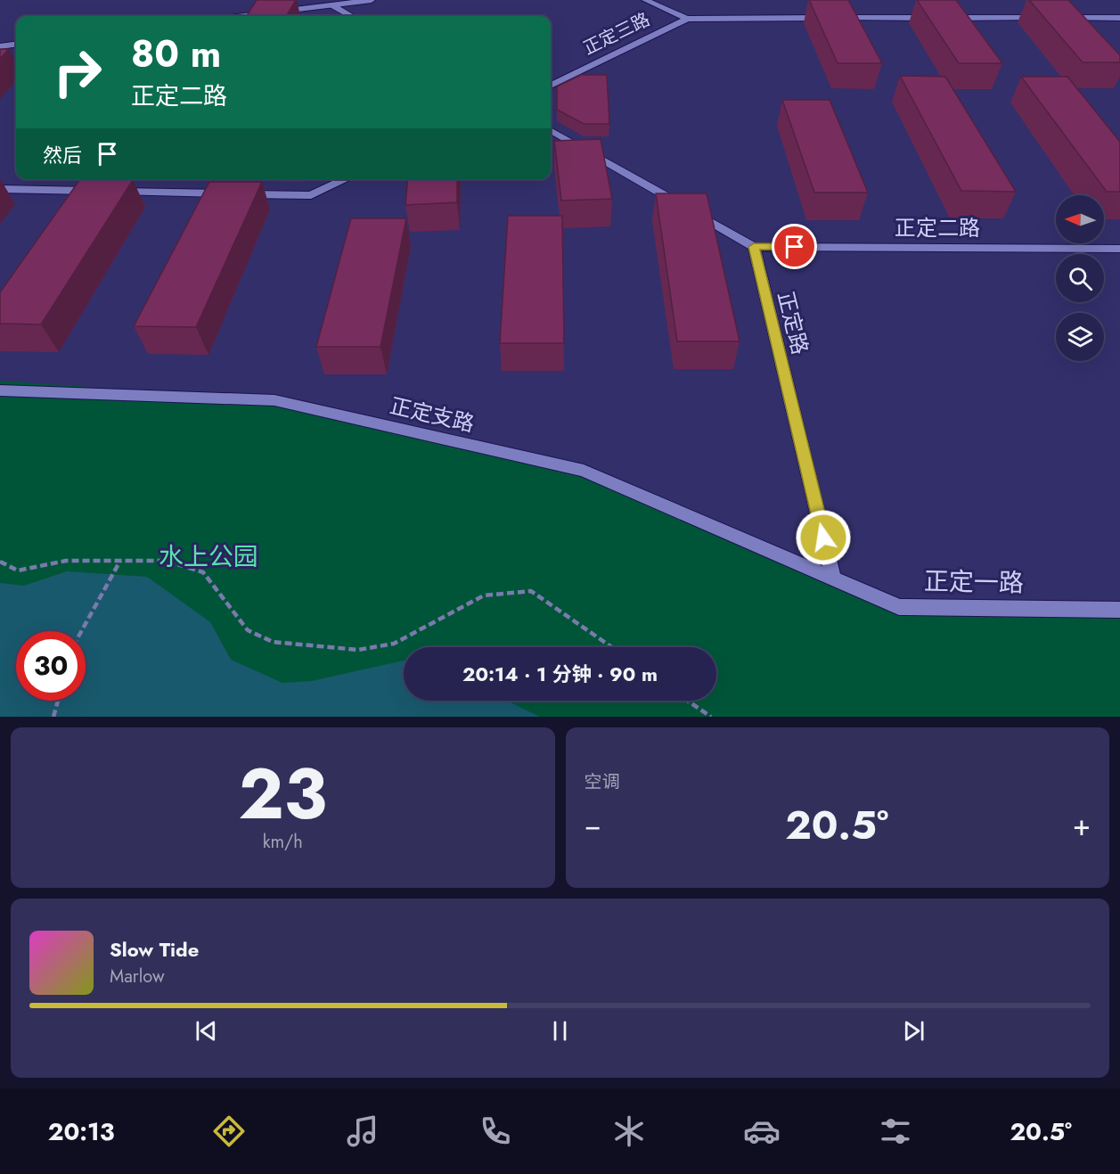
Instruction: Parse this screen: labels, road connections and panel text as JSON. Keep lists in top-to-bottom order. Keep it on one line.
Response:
{"streets":{"street":["正定三路","正定二路","正定路","正定支路","正定一路"]},"crossings":[["正定二路","正定路"],["正定路","正定支路"],["正定路","正定一路"],["正定支路","正定一路"]],"parks":["水上公园"],"north":"left","page":{"turn":["80 m","正定二路"],"then":"然后","limit":"30","trip":"20:14 · 1 分钟 · 90 m","tile":[["23","km/h"],"空调"],"heat":["−","20.5°","+"],"song":["Slow Tide","Marlow"],"tabs":["20:13","20.5°"]}}
